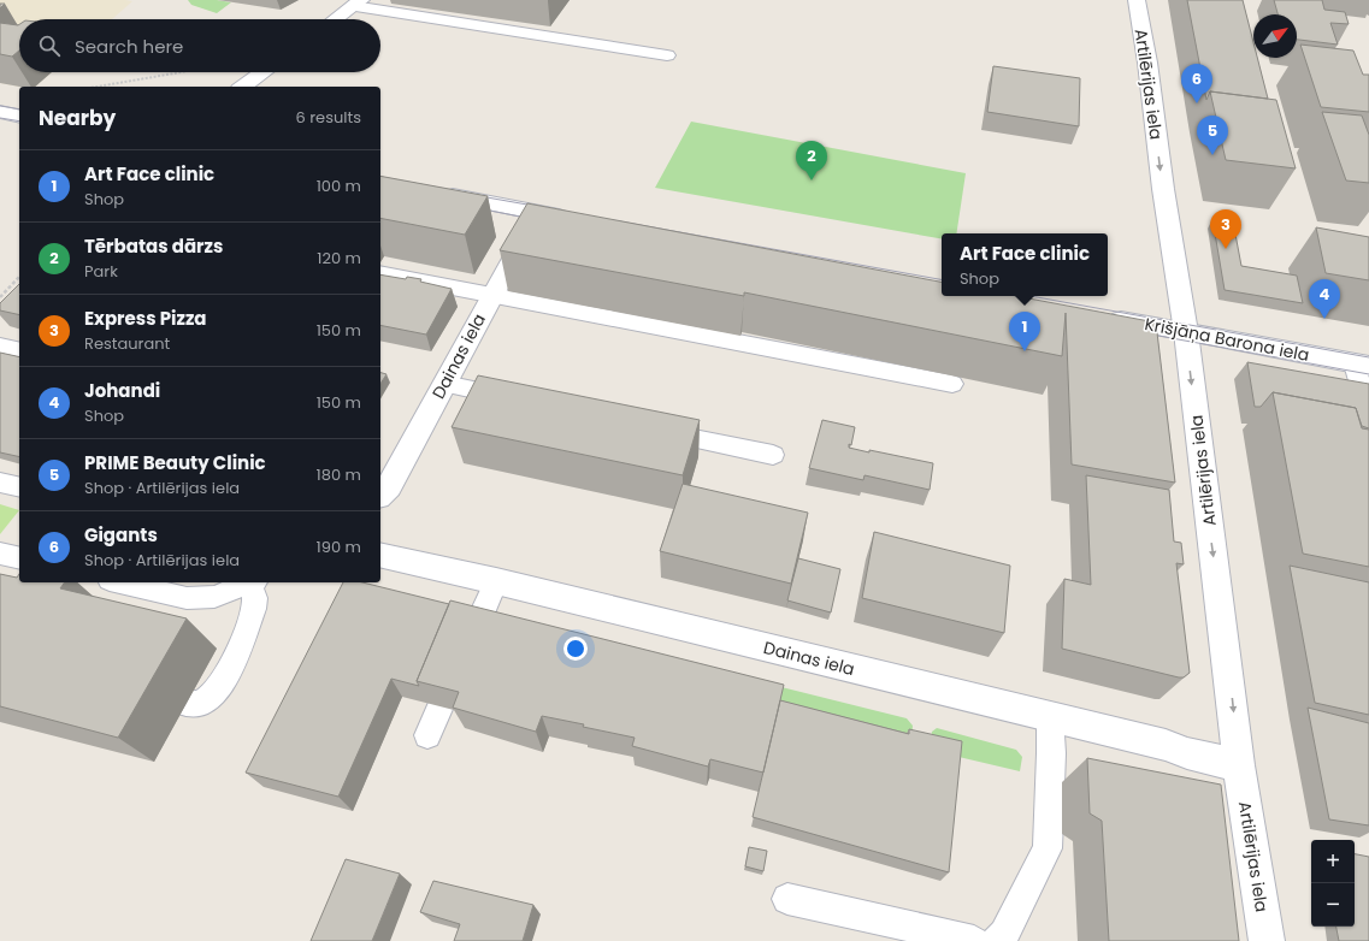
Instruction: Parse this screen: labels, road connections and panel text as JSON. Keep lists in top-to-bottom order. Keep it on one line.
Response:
{"streets":{"street":["Artilērijas iela","Krišjāņa Barona iela","Dainas iela"]},"crossings":[["Artilērijas iela","Krišjāņa Barona iela"],["Artilērijas iela","Dainas iela"]],"one_way":["Artilērijas iela"],"north":"top right","page":{"search":"Search here","pins":["6","5","2","3","4","1"],"heading":["Nearby","6 results"],"list":[{"mark":"1","name":"Art Face clinic","note":"Shop","value":"100 m"},{"mark":"2","name":"Tērbatas dārzs","note":"Park","value":"120 m"},{"mark":"3","name":"Express Pizza","note":"Restaurant","value":"150 m"},{"mark":"4","name":"Johandi","note":"Shop","value":"150 m"},{"mark":"5","name":"PRIME Beauty Clinic","note":"Shop · Artilērijas iela","value":"180 m"},{"mark":"6","name":"Gigants","note":"Shop · Artilērijas iela","value":"190 m"}],"popup":["Art Face clinic","Shop"],"map_buttons":["+","−"]}}
